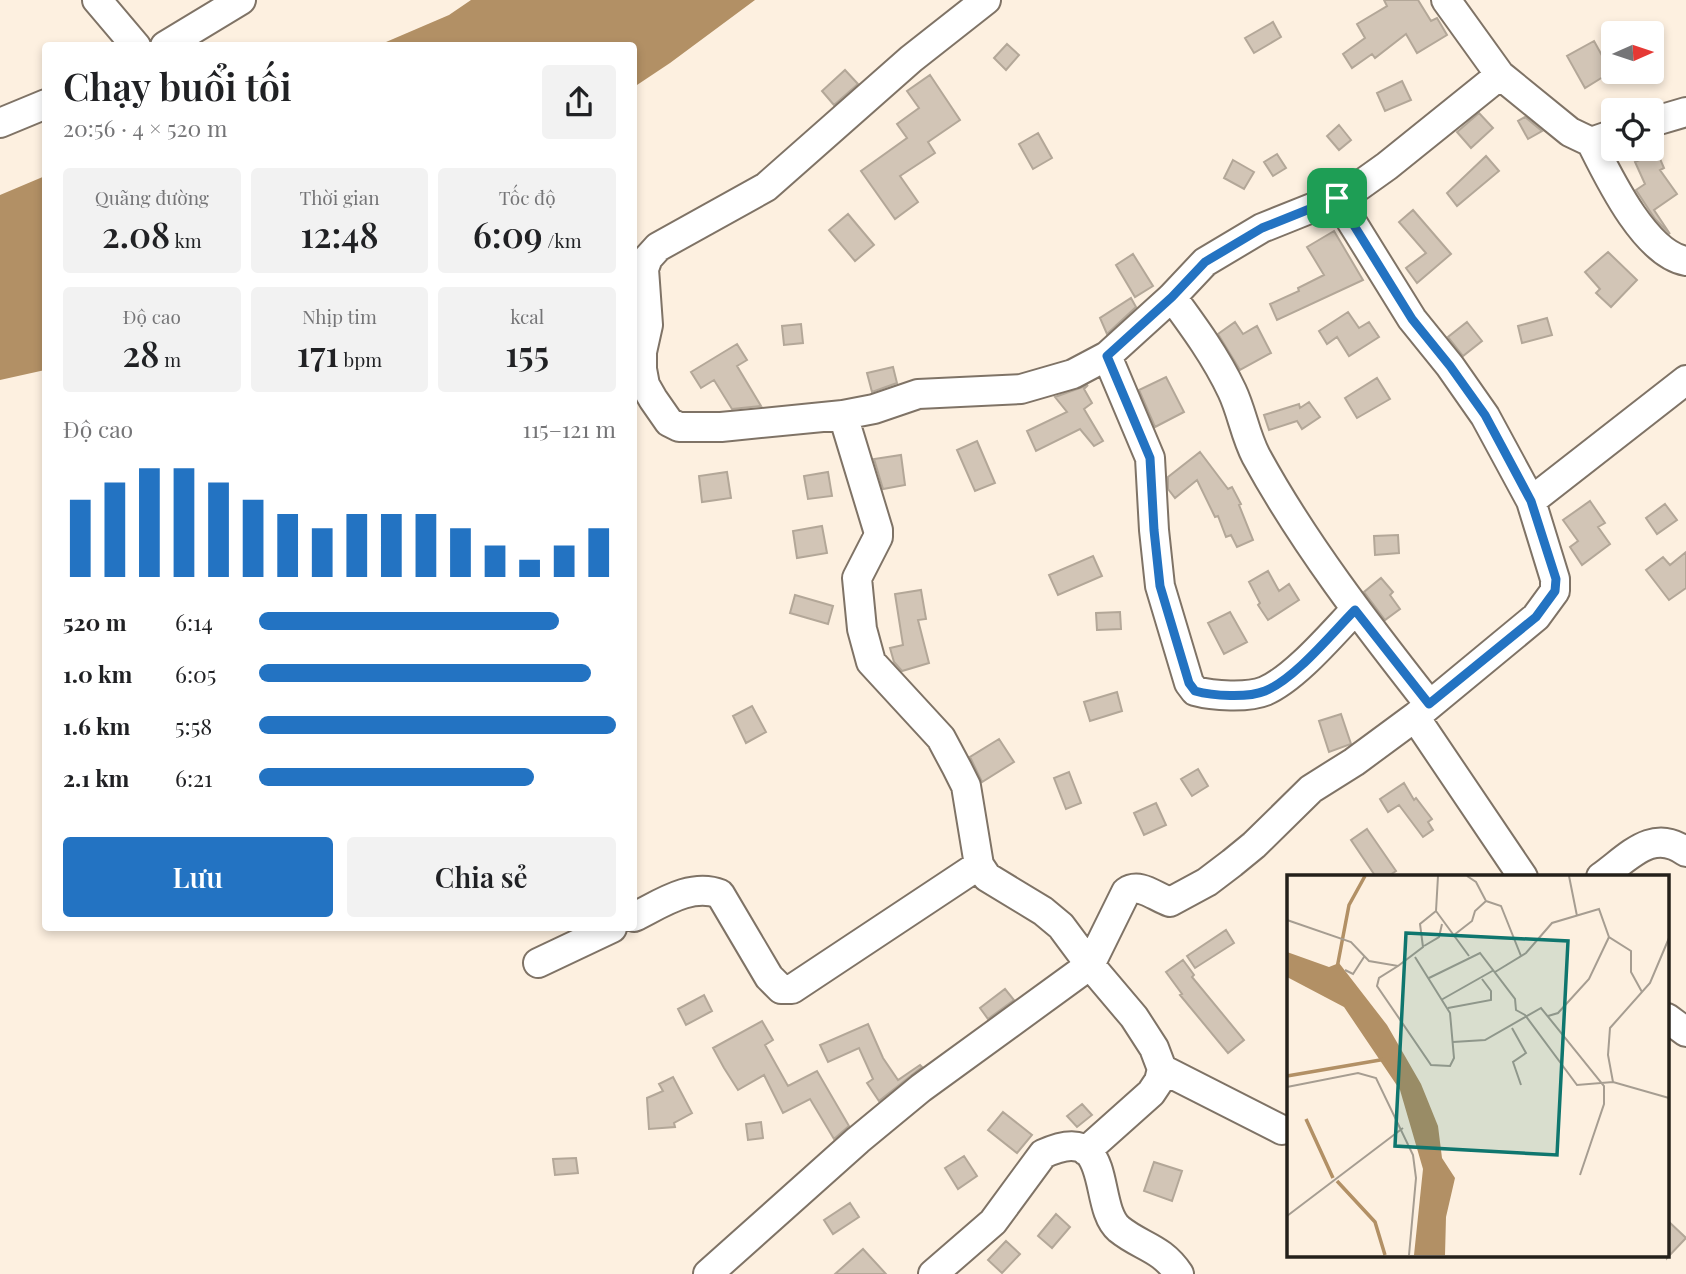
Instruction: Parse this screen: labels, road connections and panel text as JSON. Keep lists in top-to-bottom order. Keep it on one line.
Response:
{"north":"right","page":{"heading":["Chạy buổi tối","20:56 · 4 × 520 m"],"stats":[["Quãng đường","2.08 km"],["Thời gian","12:48"],["Tốc độ","6:09 /km"],["Độ cao","28 m"],["Nhịp tim","171 bpm"],["kcal","155"]],"chart":["Độ cao","115–121 m"],"list":[{"name":"520 m","note":"6:14"},{"name":"1.0 km","note":"6:05"},{"name":"1.6 km","note":"5:58"},{"name":"2.1 km","note":"6:21"}],"buttons":["Lưu","Chia sẻ"]}}
